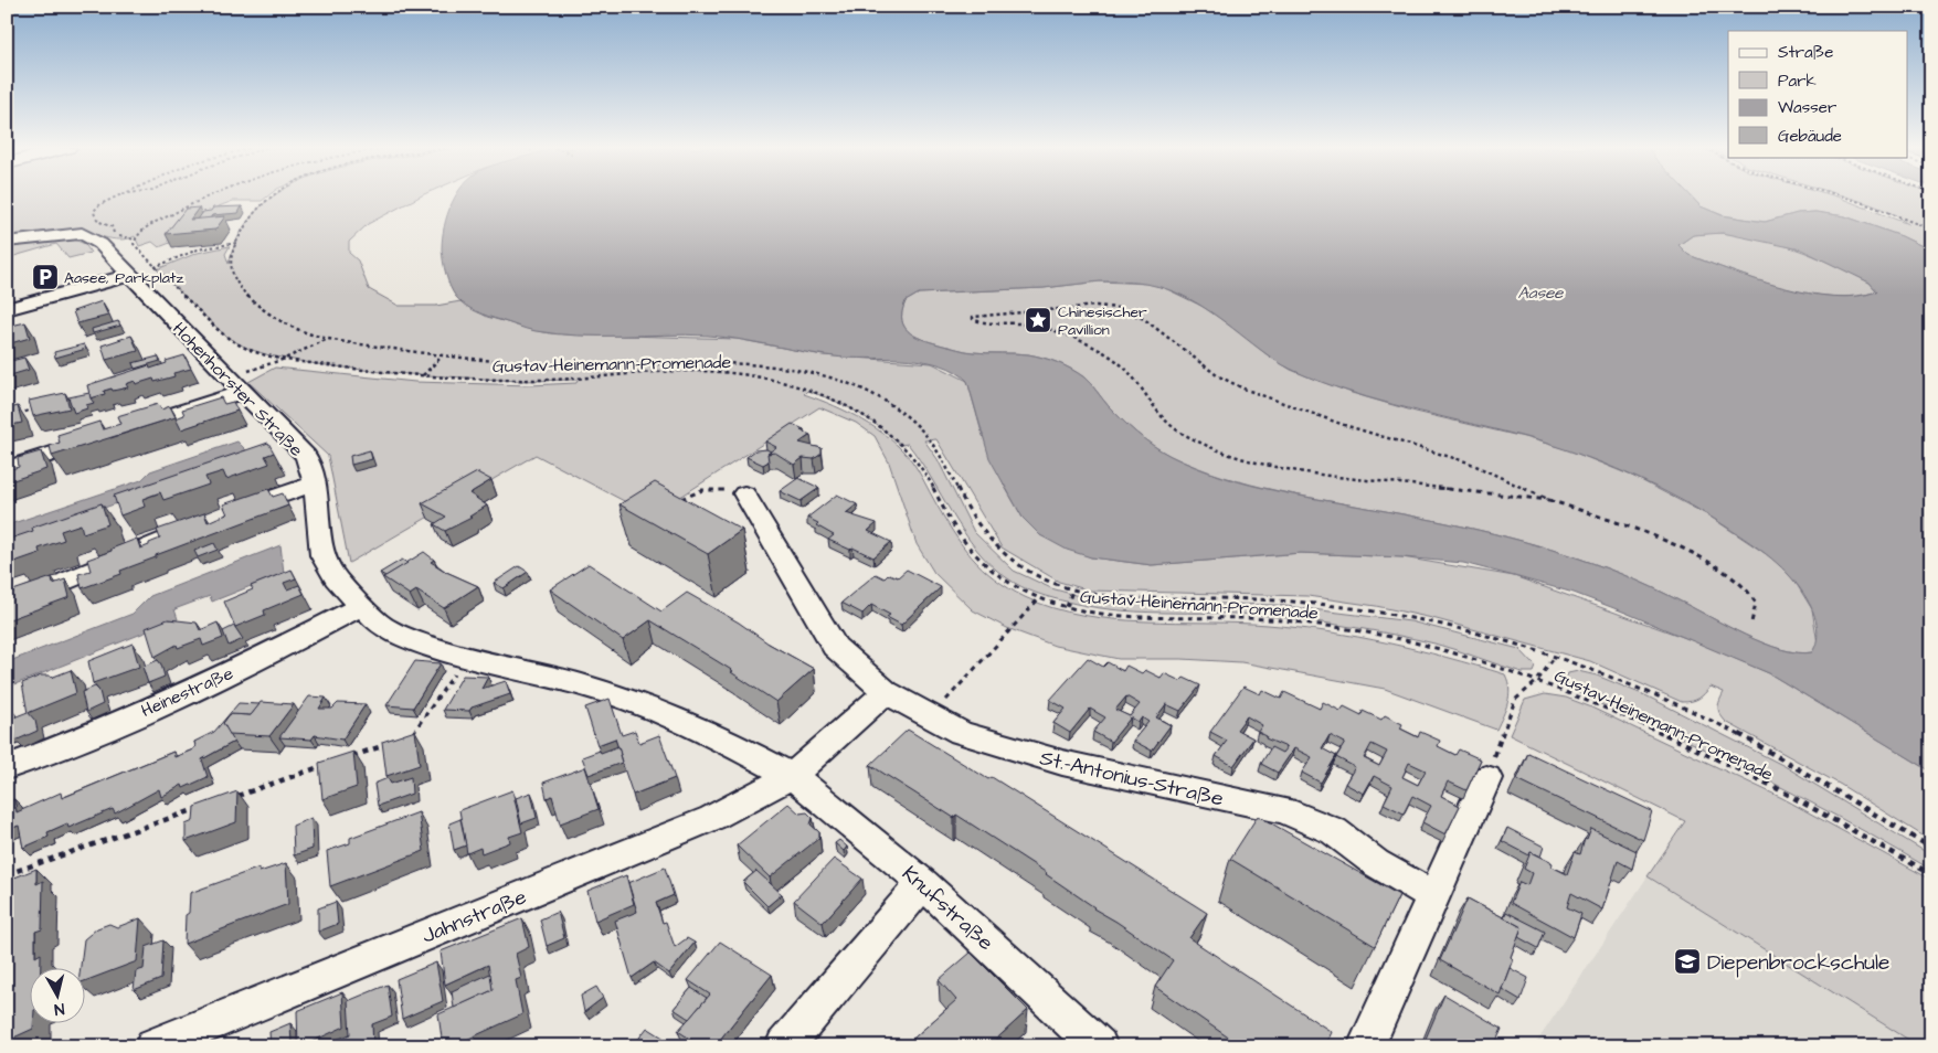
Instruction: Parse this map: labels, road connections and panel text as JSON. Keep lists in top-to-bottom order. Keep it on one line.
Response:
{"streets":{"street":["Hohenhorster Straße","Heinestraße","St.-Antonius-Straße","Knufstraße","Jahnstraße"],"path":["Gustav-Heinemann-Promenade"]},"crossings":[["Hohenhorster Straße","Heinestraße"],["Hohenhorster Straße","Knufstraße"],["Hohenhorster Straße","Jahnstraße"],["Knufstraße","Jahnstraße"]],"water":["Aasee"],"places":{"parking":["Aasee, Parkplatz"],"place":["Chinesischer Pavillion"],"school or university":["Diepenbrockschule"]},"legend":["Straße","Park","Wasser","Gebäude"],"north":"bottom"}
